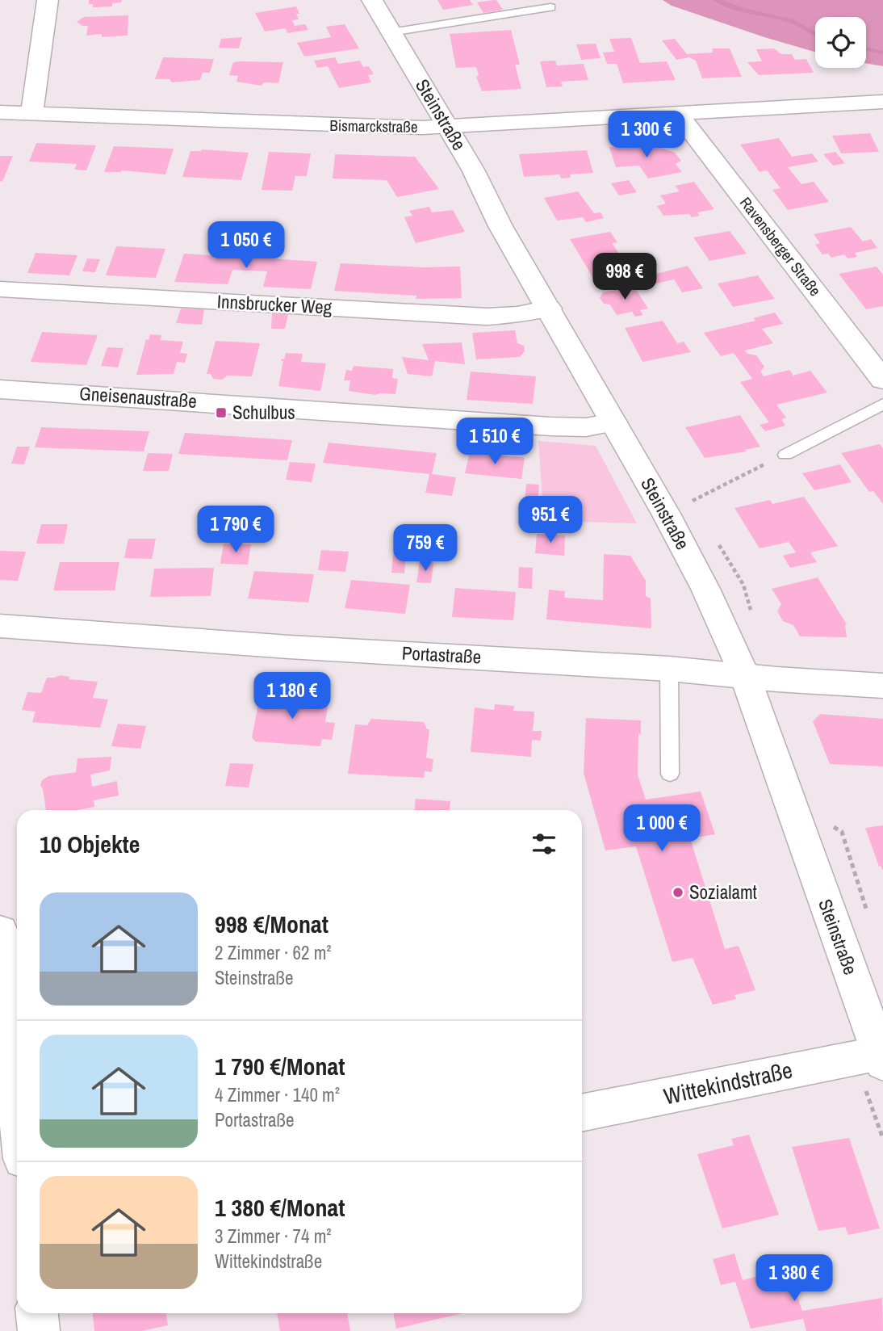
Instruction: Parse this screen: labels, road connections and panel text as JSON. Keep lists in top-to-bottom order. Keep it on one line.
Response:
{"streets":{"street":["Steinstraße","Bismarckstraße","Ravensberger Straße","Innsbrucker Weg","Gneisenaustraße","Portastraße","Wittekindstraße"]},"crossings":[["Steinstraße","Bismarckstraße"],["Steinstraße","Innsbrucker Weg"],["Steinstraße","Gneisenaustraße"],["Steinstraße","Portastraße"],["Steinstraße","Wittekindstraße"],["Bismarckstraße","Ravensberger Straße"]],"places":{"transit":["Schulbus"],"other":["Sozialamt"]},"page":{"price":["1 300 €","1 050 €","998 €","1 510 €","951 €","1 790 €","759 €","1 180 €","1 000 €","1 380 €"],"heading":"10 Objekte","list":[{"name":"998 €/Monat","note":"2 Zimmer · 62 m² · Steinstraße"},{"name":"1 790 €/Monat","note":"4 Zimmer · 140 m² · Portastraße"},{"name":"1 380 €/Monat","note":"3 Zimmer · 74 m² · Wittekindstraße"}]}}
